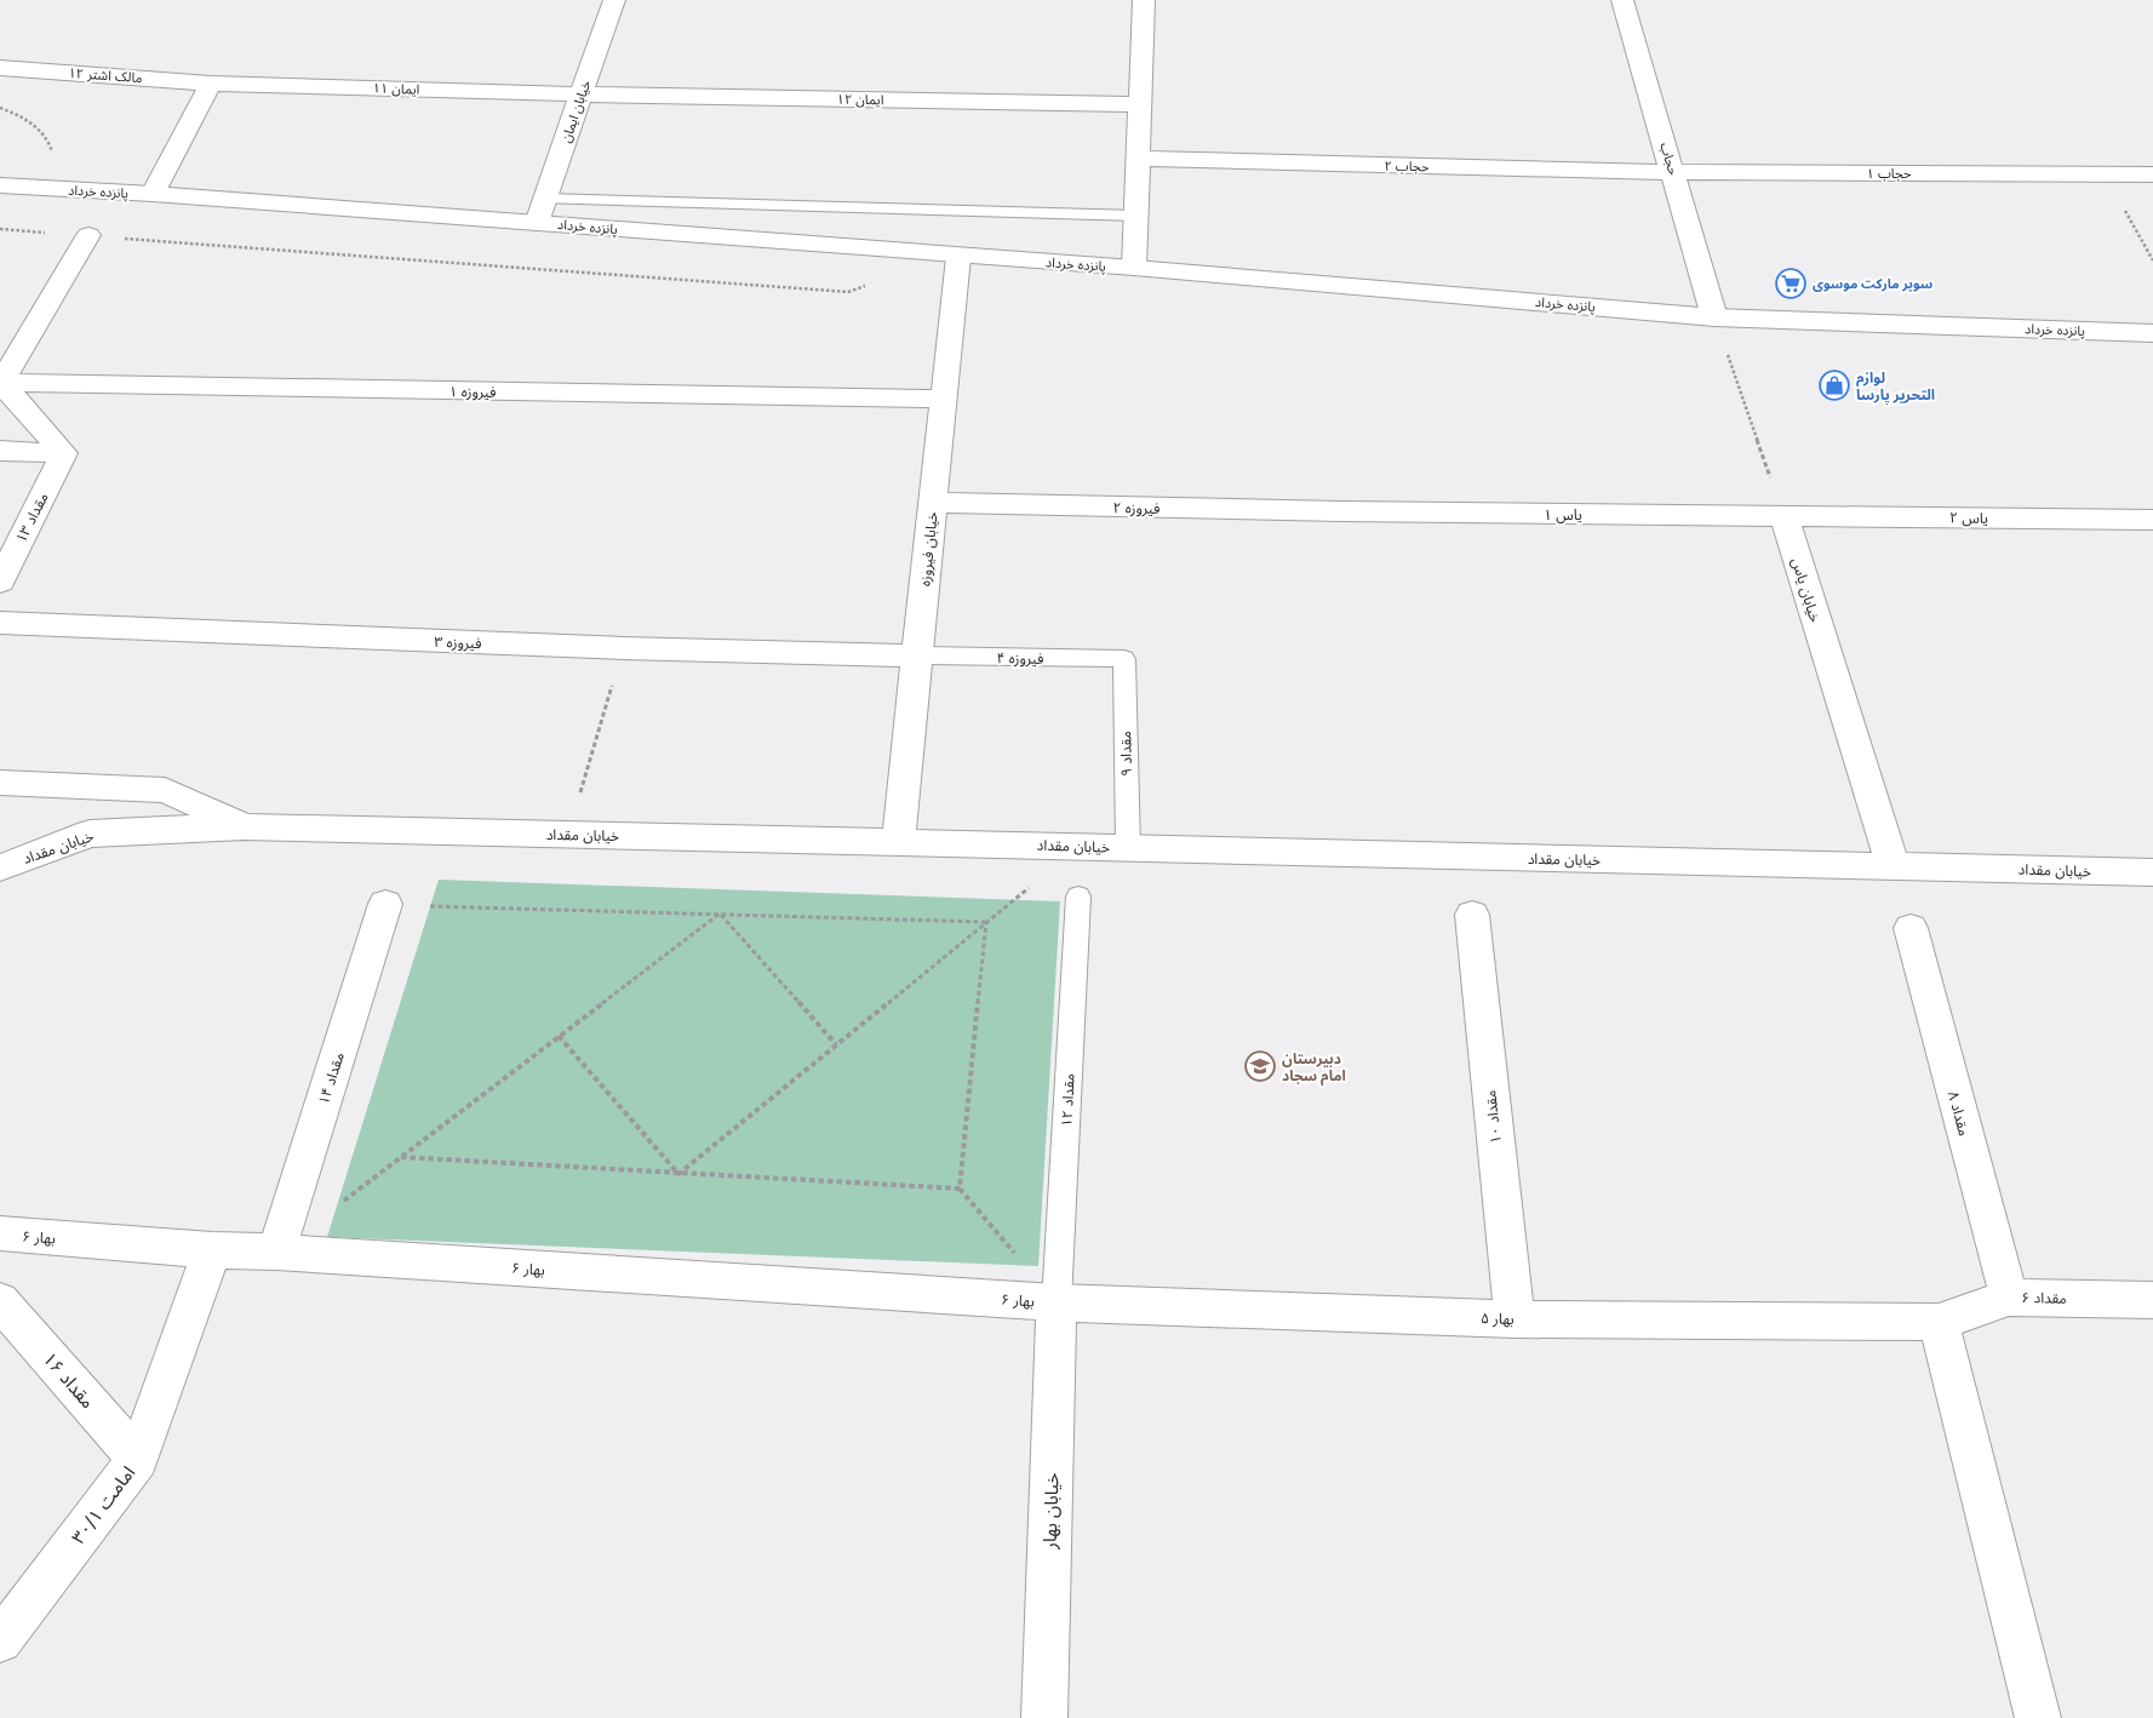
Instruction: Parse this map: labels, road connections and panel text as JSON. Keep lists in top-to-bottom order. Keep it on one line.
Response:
{"streets":{"street":["مالک اشتر ۱۲","ایمان ۱۱","ایمان ۱۲","خیابان ایمان","حجاب","حجاب ۲","حجاب ۱","پانزده خرداد","فیروزه ۱","فیروزه ۲","یاس ۱","مقداد ۱۳","یاس ۲","خیابان فیروزه","خیابان یاس","فیروزه ۳","خیابان مقداد","مقداد ۱۴","مقداد ۸","مقداد ۱۰","بهار ۶","مقداد ۶","بهار ۵","مقداد ۱۶","امامت ۳۰/۱","خیابان بهار"],"lane":["فیروزه ۴","مقداد ۹","مقداد ۱۲"]},"crossings":[["مالک اشتر ۱۲","ایمان ۱۱"],["ایمان ۱۱","ایمان ۱۲"],["ایمان ۱۱","خیابان ایمان"],["ایمان ۱۲","خیابان ایمان"],["خیابان ایمان","پانزده خرداد"],["حجاب","حجاب ۲"],["حجاب","حجاب ۱"],["حجاب","پانزده خرداد"],["حجاب ۲","حجاب ۱"],["پانزده خرداد","خیابان فیروزه"],["فیروزه ۱","خیابان فیروزه"],["فیروزه ۲","یاس ۱"],["فیروزه ۲","خیابان فیروزه"],["یاس ۱","یاس ۲"],["یاس ۱","خیابان یاس"],["یاس ۲","خیابان یاس"],["خیابان فیروزه","فیروزه ۳"],["خیابان فیروزه","فیروزه ۴"],["خیابان فیروزه","خیابان مقداد"],["خیابان یاس","خیابان مقداد"],["فیروزه ۳","فیروزه ۴"],["فیروزه ۴","مقداد ۹"],["مقداد ۹","خیابان مقداد"],["مقداد ۱۴","بهار ۶"],["مقداد ۱۲","بهار ۶"],["مقداد ۱۲","بهار ۵"],["مقداد ۱۲","خیابان بهار"],["مقداد ۸","مقداد ۶"],["مقداد ۱۰","بهار ۵"],["بهار ۶","بهار ۵"],["بهار ۶","امامت ۳۰/۱"],["بهار ۶","خیابان بهار"],["مقداد ۶","بهار ۵"],["بهار ۵","خیابان بهار"],["مقداد ۱۶","امامت ۳۰/۱"]],"places":{"supermarket":["سوپر مارکت موسوی"],"shop":["لوازم التحریر پارسا"],"school or university":["دبیرستان امام سجاد"]}}
